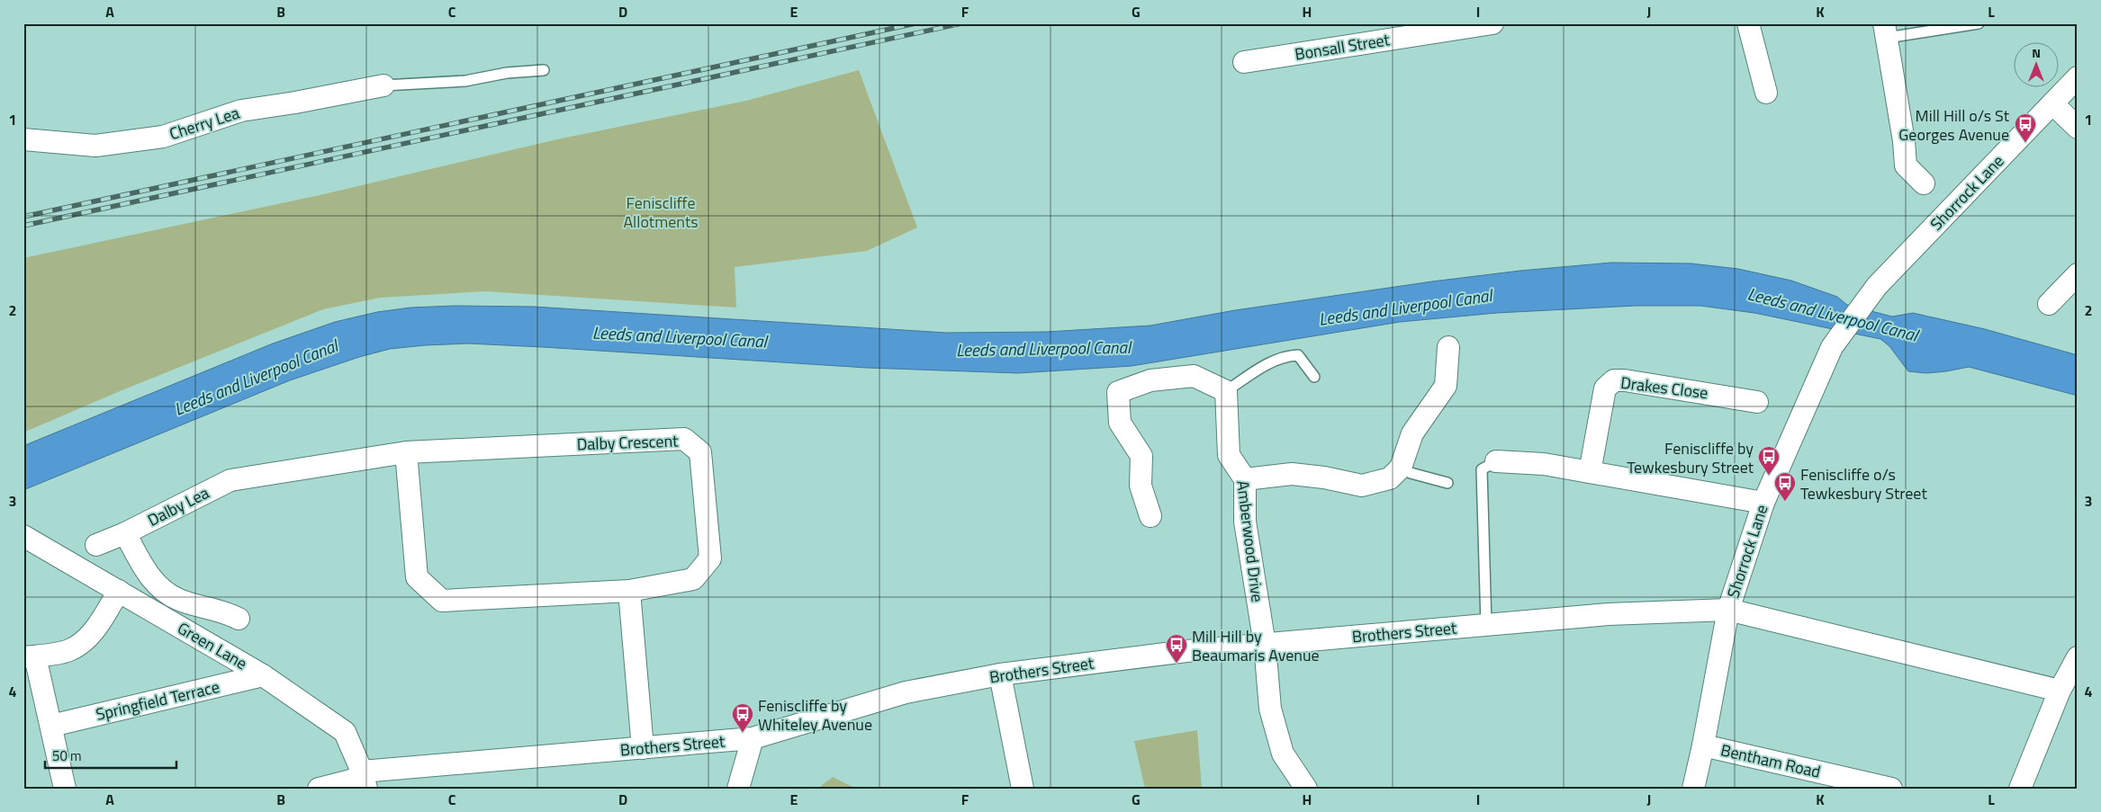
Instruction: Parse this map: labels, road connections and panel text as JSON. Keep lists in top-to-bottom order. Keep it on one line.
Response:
{"streets":{"street":["Bonsall Street","Cherry Lea","Shorrock Lane","Drakes Close","Dalby Crescent","Dalby Lea","Amberwood Drive","Brothers Street","Green Lane","Springfield Terrace","Bentham Road"]},"crossings":[["Shorrock Lane","Brothers Street"],["Shorrock Lane","Bentham Road"],["Dalby Crescent","Dalby Lea"],["Amberwood Drive","Brothers Street"],["Brothers Street","Green Lane"],["Green Lane","Springfield Terrace"]],"water":["Leeds and Liverpool Canal"],"parks":["Feniscliffe Allotments"],"places":{"bus stop":["Mill Hill o/s St Georges Avenue","Feniscliffe by Tewkesbury Street","Feniscliffe o/s Tewkesbury Street","Mill Hill by Beaumaris Avenue","Feniscliffe by Whiteley Avenue"]},"scale_bar":"50 m","north":"top","grid":{"columns":["A","B","C","D","E","F","G","H","I","J","K","L"],"rows":["1","2","3","4"]}}
